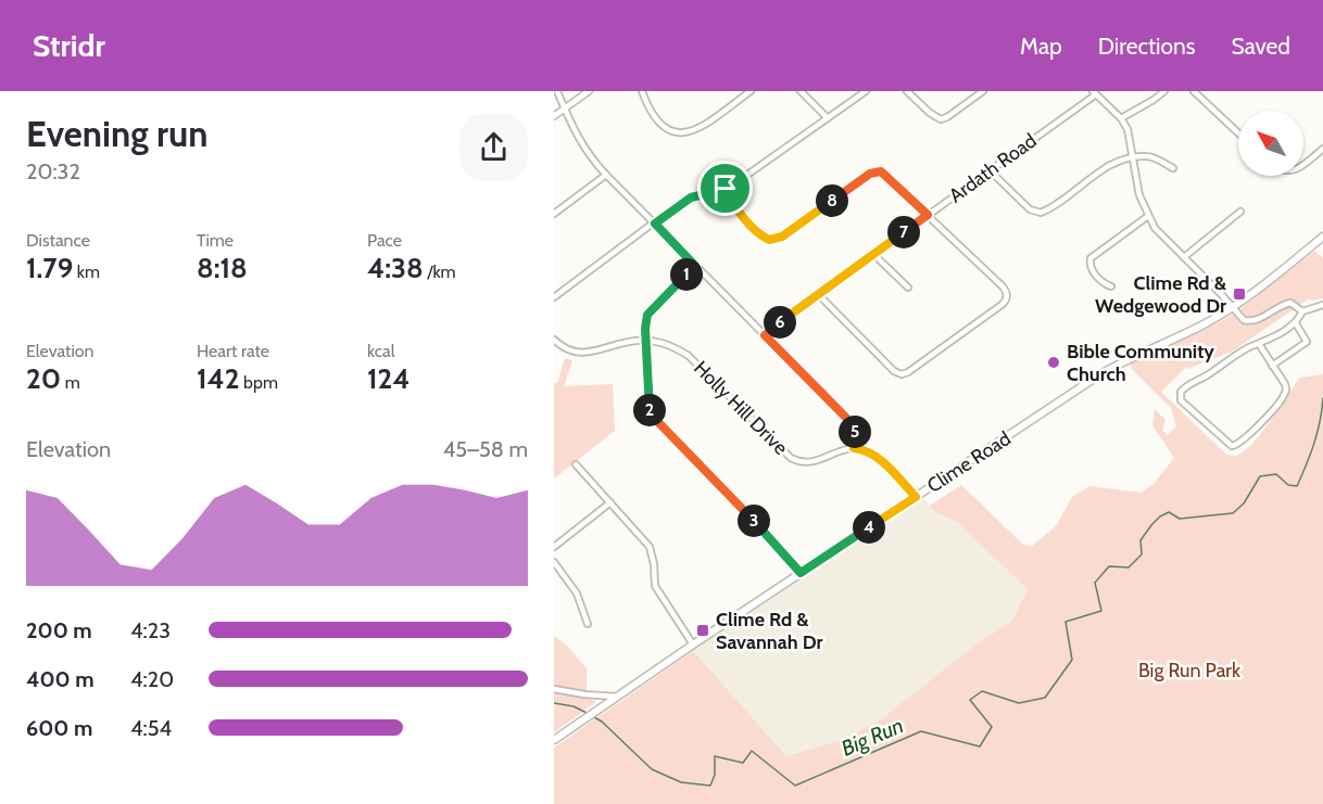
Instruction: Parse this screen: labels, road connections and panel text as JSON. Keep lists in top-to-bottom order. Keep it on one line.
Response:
{"streets":{"main road":["Clime Road"],"street":["Ardath Road","Holly Hill Drive"]},"water":["Big Run"],"parks":["Big Run Park"],"places":{"transit":["Clime Rd & Wedgewood Dr","Clime Rd & Savannah Dr"],"other":["Bible Community Church"]},"north":"top left","page":{"header":"Stridr","nav":["Map","Directions","Saved"],"heading":["Evening run","20:32"],"pins":["8","7","1","6","2","5","3","4"],"stats":[["Distance","1.79 km"],["Time","8:18"],["Pace","4:38 /km"],["Elevation","20 m"],["Heart rate","142 bpm"],["kcal","124"]],"chart":["Elevation","45–58 m"],"list":[{"name":"200 m","note":"4:23"},{"name":"400 m","note":"4:20"},{"name":"600 m","note":"4:54"}]}}
